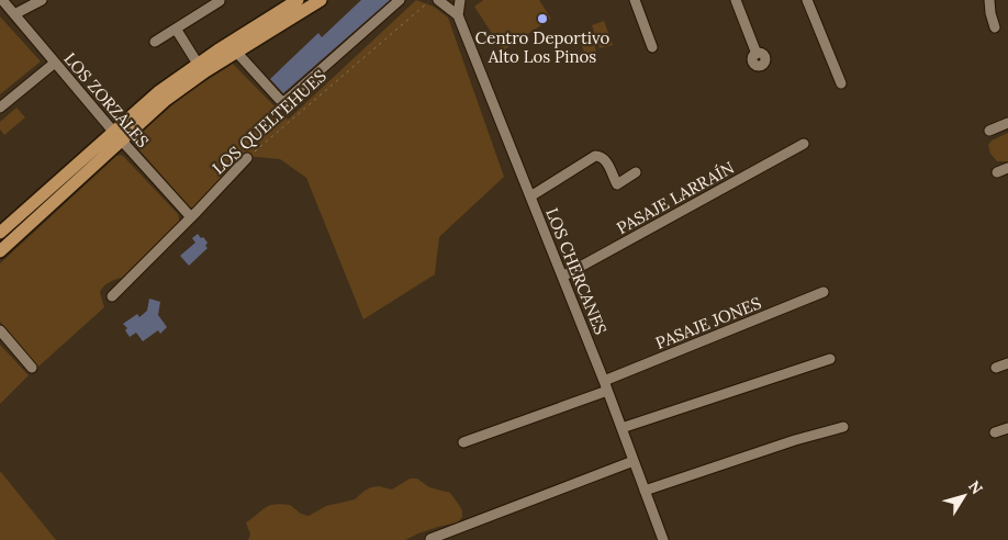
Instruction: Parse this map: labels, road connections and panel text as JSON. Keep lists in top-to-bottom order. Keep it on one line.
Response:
{"streets":{"street":["LOS ZORZALES","LOS QUELTEHUES","PASAJE LARRAÍN","LOS CHERCANES","PASAJE JONES"]},"crossings":[["LOS ZORZALES","LOS QUELTEHUES"],["PASAJE LARRAÍN","LOS CHERCANES"],["LOS CHERCANES","PASAJE JONES"]],"places":["Centro Deportivo Alto Los Pinos"],"north":"top right"}
